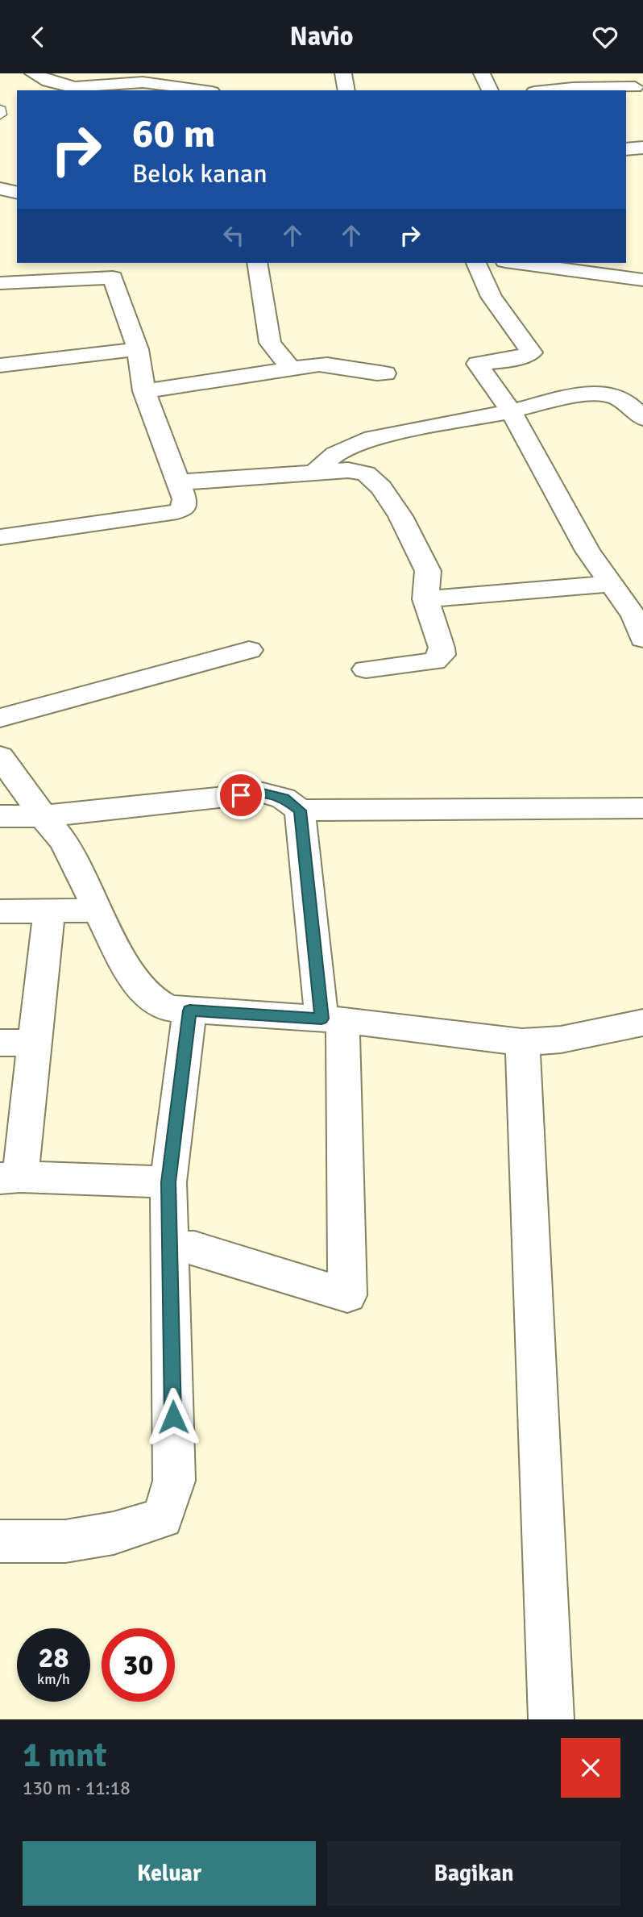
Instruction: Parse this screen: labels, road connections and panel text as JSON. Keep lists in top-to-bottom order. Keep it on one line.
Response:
{"page":{"header":"Navio","turn":["60 m","Belok kanan"],"speed":"28 km/h","limit":"30","heading":["1 mnt","130 m · 11:18"],"buttons":["Keluar","Bagikan"]}}
